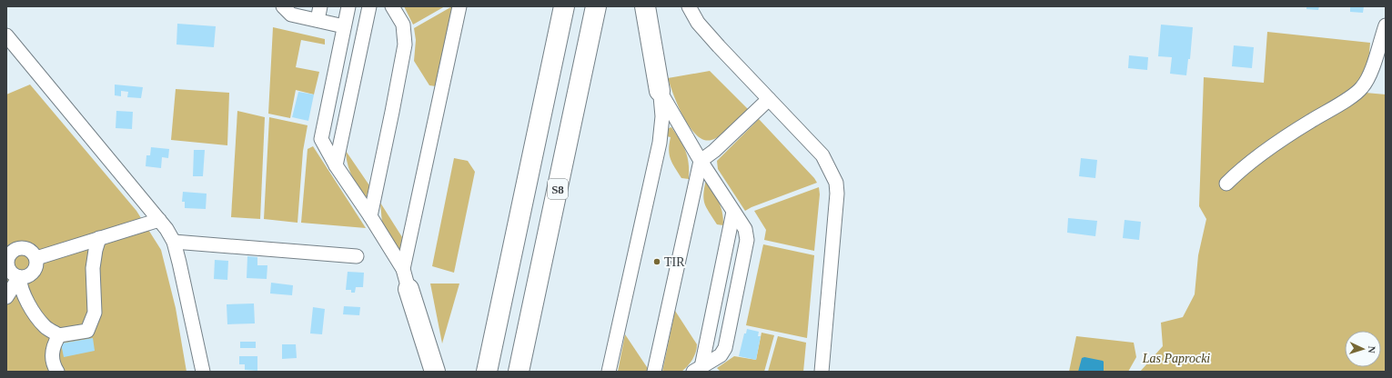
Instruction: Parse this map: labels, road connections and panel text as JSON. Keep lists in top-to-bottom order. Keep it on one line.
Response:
{"streets":{"highway":["S8"]},"parks":["Las Paprocki"],"places":["TIR"],"north":"right"}
